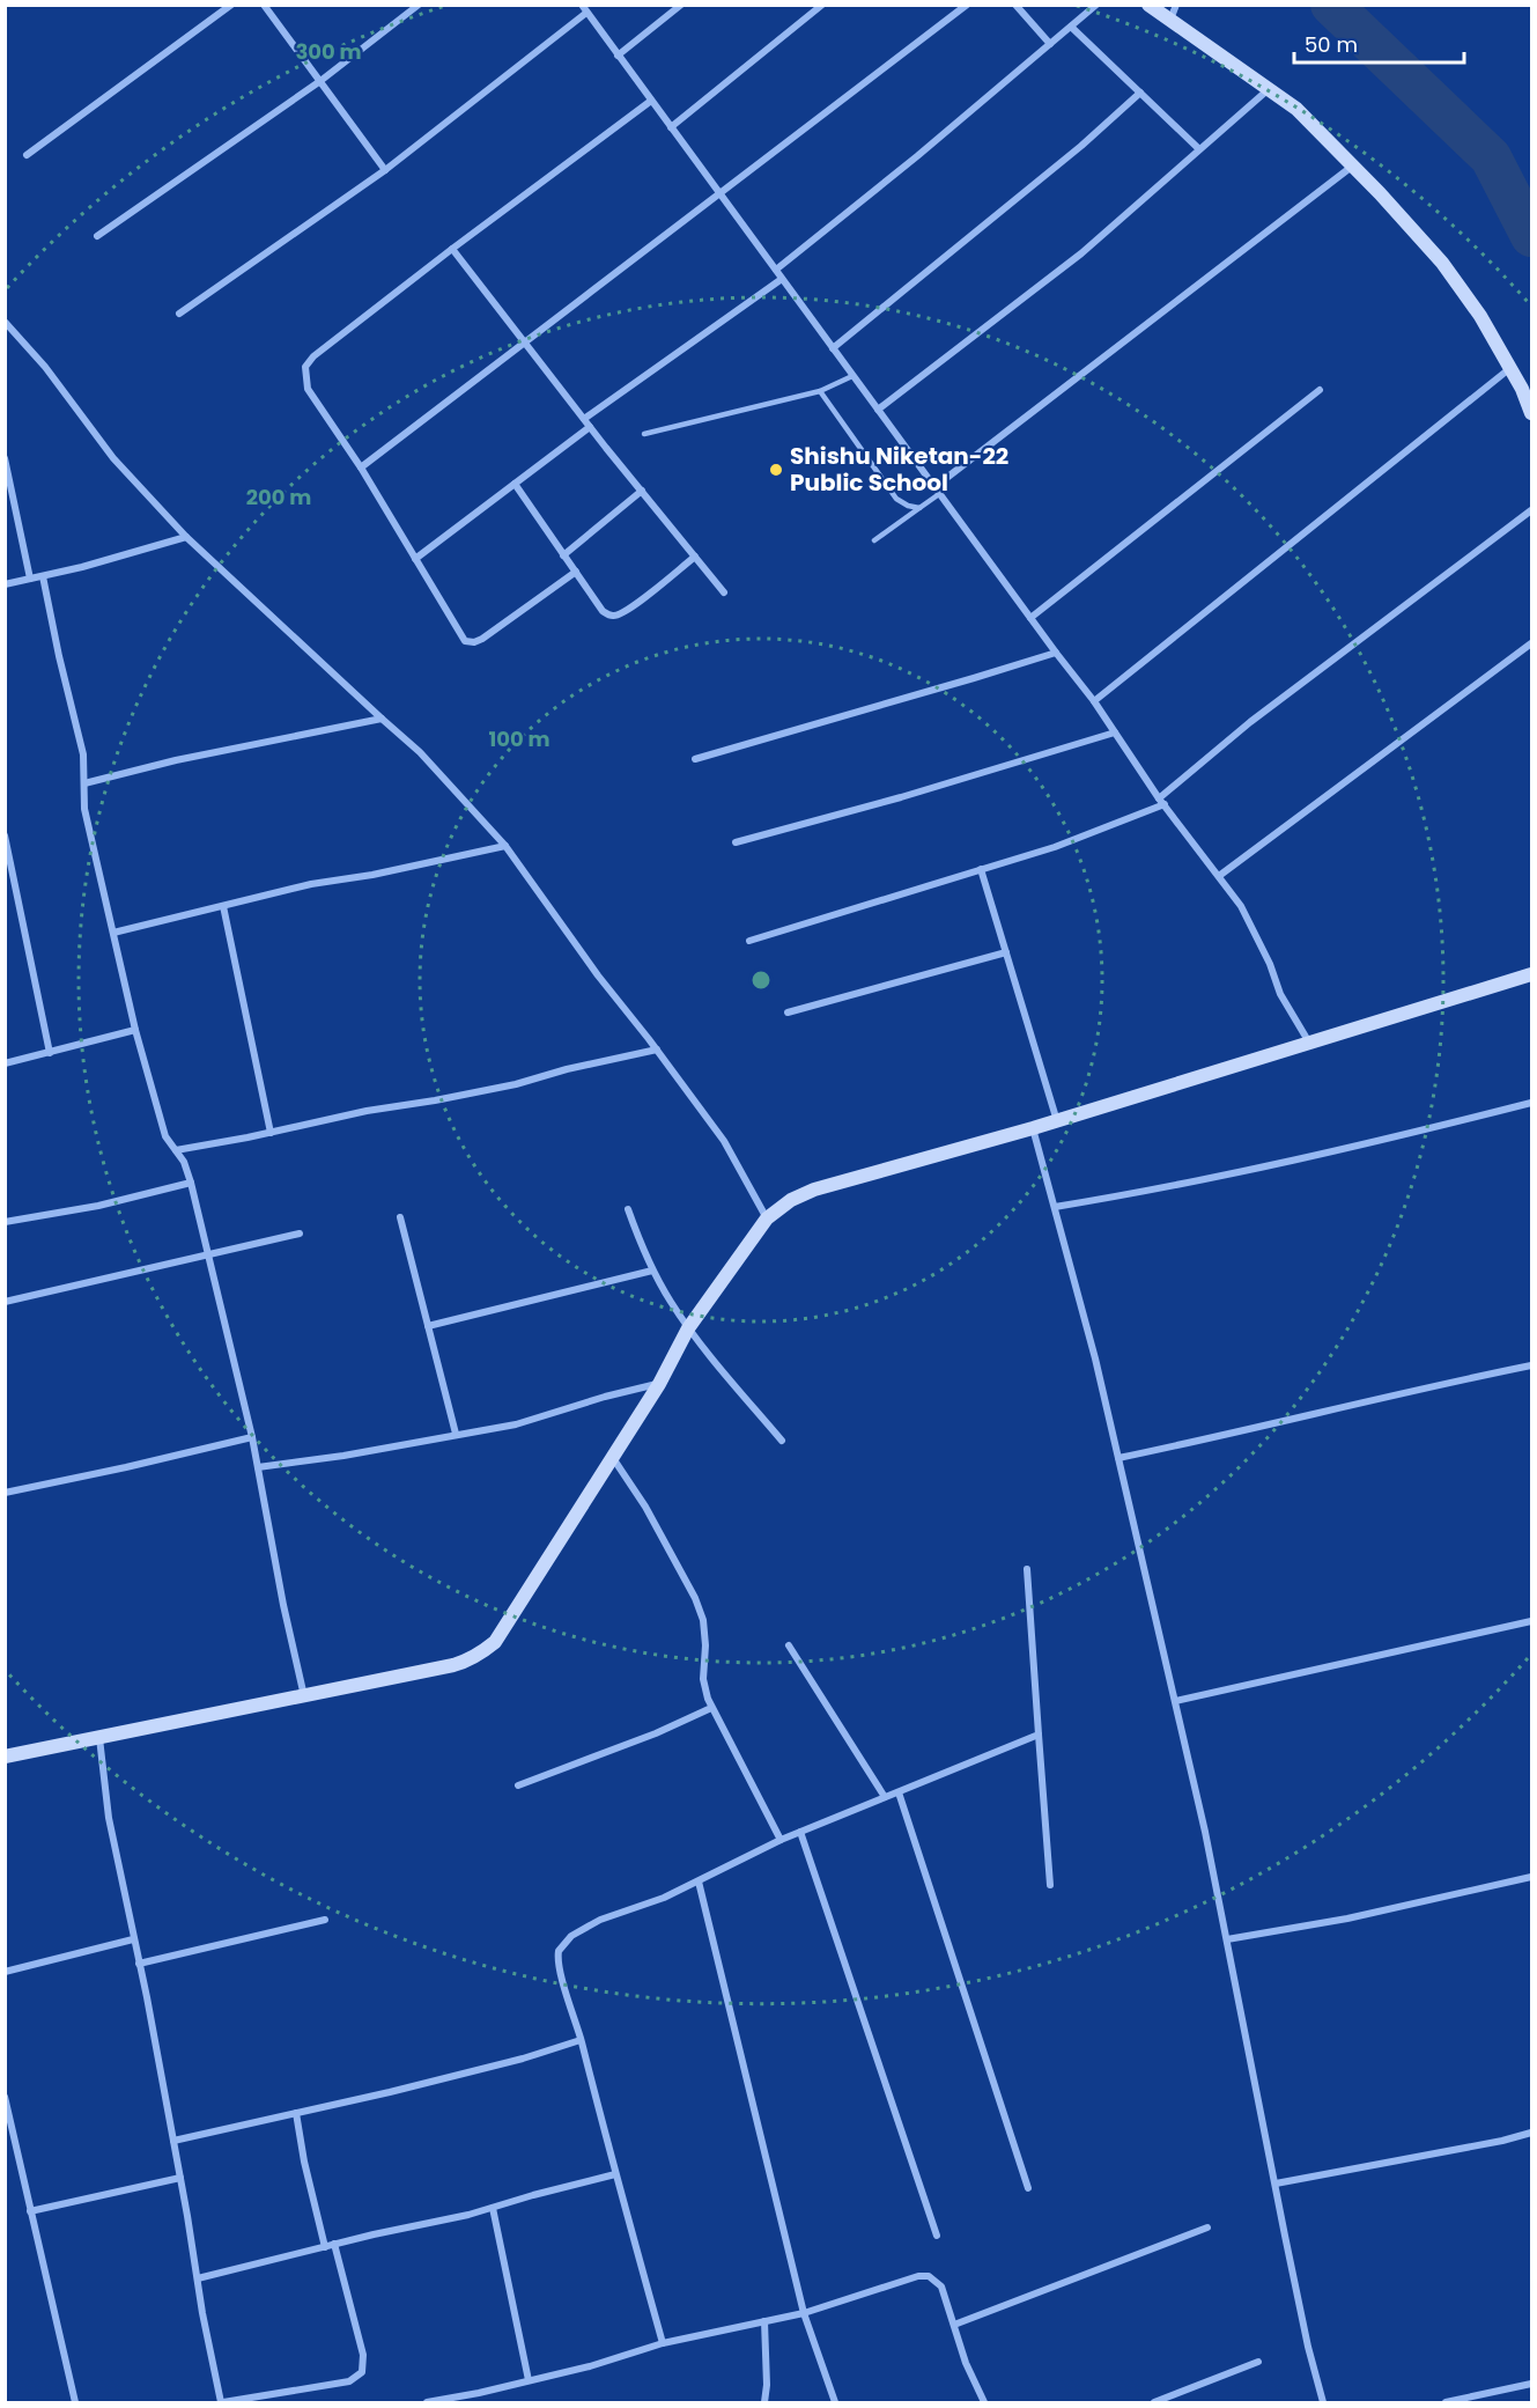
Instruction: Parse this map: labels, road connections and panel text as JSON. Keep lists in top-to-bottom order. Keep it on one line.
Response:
{"places":["Shishu Niketan-22 Public School"],"scale_bar":"50 m","rings":["300 m","200 m","100 m"]}
